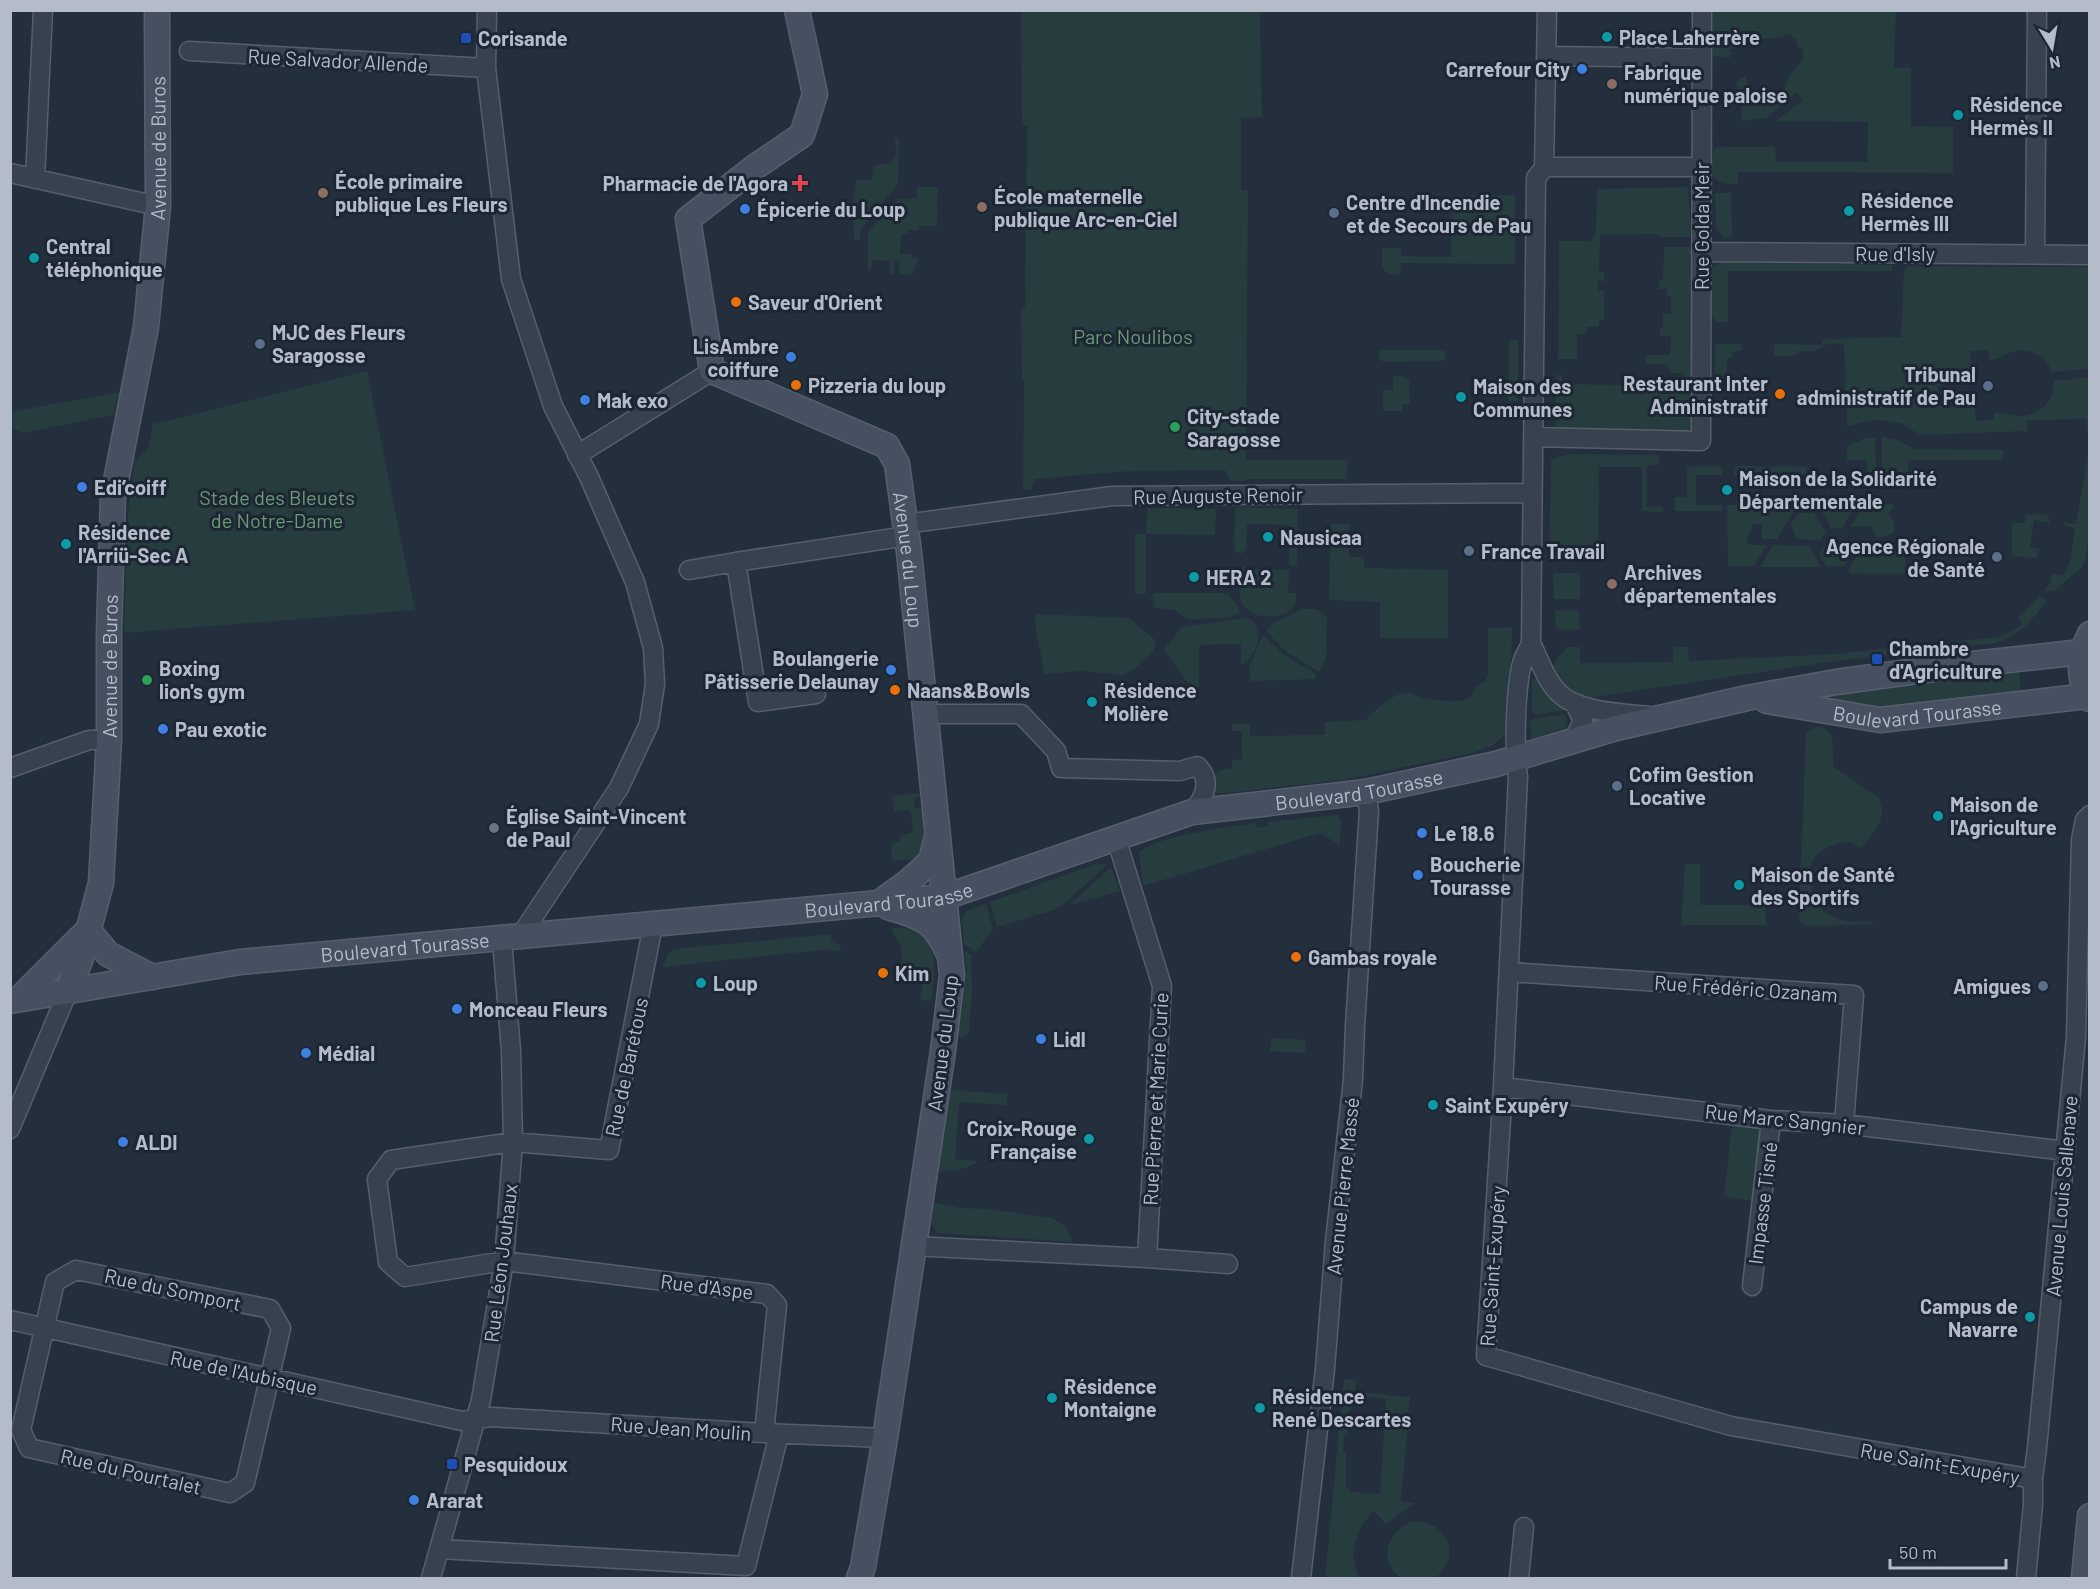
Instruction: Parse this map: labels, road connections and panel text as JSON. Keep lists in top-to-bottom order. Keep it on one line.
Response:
{"streets":{"main road":["Avenue de Buros","Avenue du Loup","Boulevard Tourasse"],"street":["Rue Salvador Allende","Rue Golda Meir","Rue d'Isly","Rue Auguste Renoir","Rue Frédéric Ozanam","Rue de Barétous","Rue Pierre et Marie Curie","Rue Marc Sangnier","Avenue Pierre Massé","Avenue Louis Sallenave","Impasse Tisné","Rue Léon Jouhaux","Rue Saint-Exupéry","Rue d'Aspe","Rue du Somport","Rue de l'Aubisque","Rue Jean Moulin","Rue du Pourtalet"]},"crossings":[["Avenue de Buros","Boulevard Tourasse"],["Rue Golda Meir","Rue d'Isly"],["Rue Auguste Renoir","Avenue du Loup"],["Avenue du Loup","Boulevard Tourasse"],["Avenue du Loup","Rue Jean Moulin"],["Boulevard Tourasse","Rue de Barétous"],["Boulevard Tourasse","Rue Pierre et Marie Curie"],["Boulevard Tourasse","Avenue Pierre Massé"],["Boulevard Tourasse","Rue Léon Jouhaux"],["Boulevard Tourasse","Rue Saint-Exupéry"],["Rue Frédéric Ozanam","Rue Marc Sangnier"],["Rue Frédéric Ozanam","Rue Saint-Exupéry"],["Rue de Barétous","Rue Léon Jouhaux"],["Rue de Barétous","Rue d'Aspe"],["Rue Marc Sangnier","Avenue Louis Sallenave"],["Rue Marc Sangnier","Impasse Tisné"],["Rue Marc Sangnier","Rue Saint-Exupéry"],["Avenue Louis Sallenave","Rue Saint-Exupéry"],["Rue Léon Jouhaux","Rue d'Aspe"],["Rue Léon Jouhaux","Rue de l'Aubisque"],["Rue Léon Jouhaux","Rue Jean Moulin"],["Rue d'Aspe","Rue Jean Moulin"],["Rue du Somport","Rue de l'Aubisque"],["Rue du Somport","Rue du Pourtalet"],["Rue de l'Aubisque","Rue Jean Moulin"],["Rue de l'Aubisque","Rue du Pourtalet"]],"parks":["Parc Noulibos","Stade des Bleuets de Notre-Dame"],"places":{"other":["Place Laherrère","Carrefour City","Fabrique numérique paloise","Résidence Hermès II","École primaire publique Les Fleurs","École maternelle publique Arc-en-Ciel","Épicerie du Loup","Résidence Hermès III","Centre d'Incendie et de Secours de Pau","Central téléphonique","Saveur d'Orient","MJC des Fleurs Saragosse","LisAmbre coiffure","Pizzeria du loup","Tribunal administratif de Pau","Restaurant Inter Administratif","Maison des Communes","Mak exo","City-stade Saragosse","Edi’coiff","Maison de la Solidarité Départementale","Nausicaa","Résidence l'Arriü-Sec A","France Travail","Agence Régionale de Santé","HERA 2","Archives départementales","Boulangerie Pâtisserie Delaunay","Boxing lion's gym","Naans&Bowls","Résidence Molière","Pau exotic","Cofim Gestion Locative","Maison de l'Agriculture","Église Saint-Vincent de Paul","Le 18.6","Boucherie Tourasse","Maison de Santé des Sportifs","Gambas royale","Kim","Loup","Amigues","Monceau Fleurs","Lidl","Médial","Saint Exupéry","Croix-Rouge Française","ALDI","Campus de Navarre","Résidence Montaigne","Résidence René Descartes","Ararat"],"transit":["Corisande","Chambre d'Agriculture","Pesquidoux"],"health":["Pharmacie de l'Agora"]},"scale_bar":"50 m","north":"bottom"}
